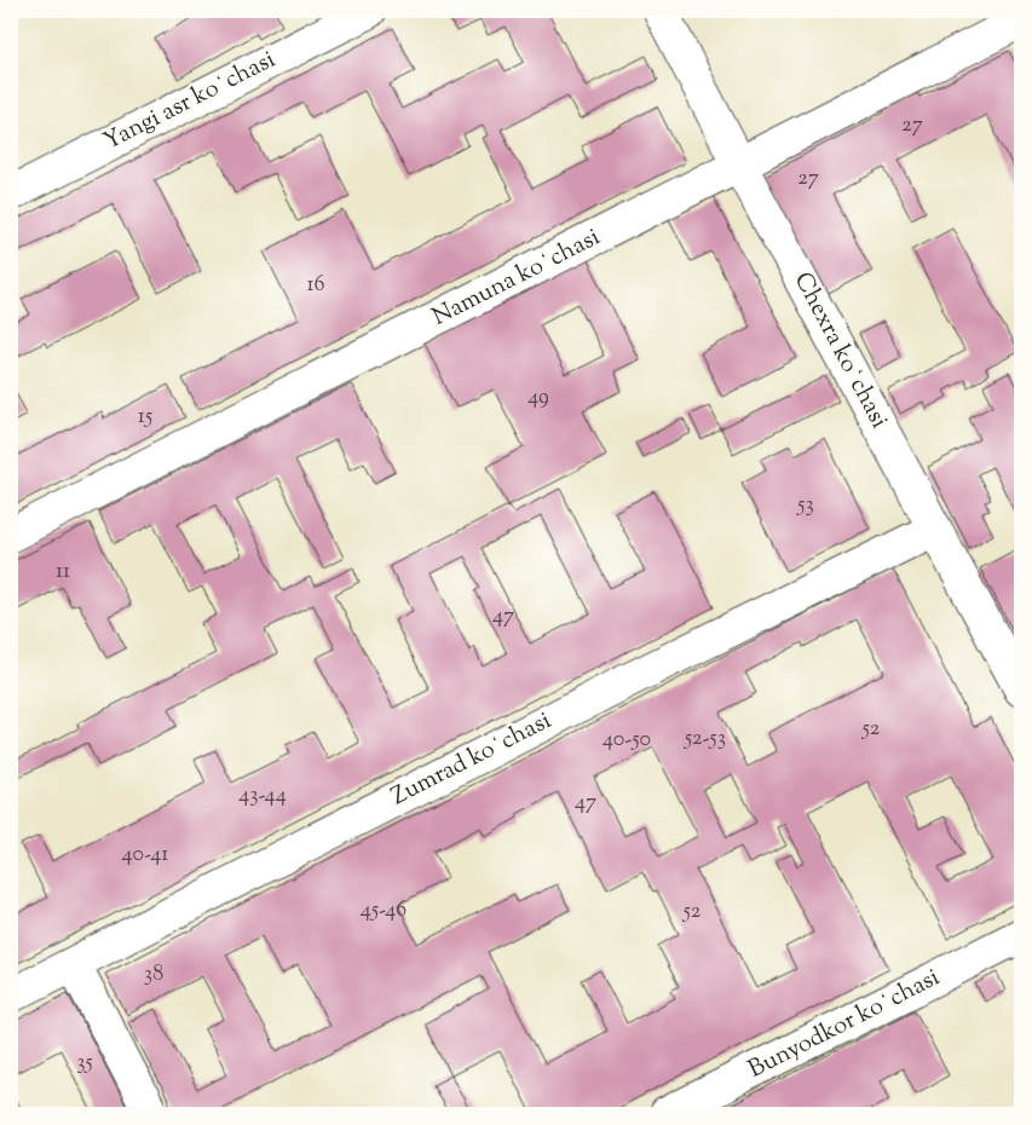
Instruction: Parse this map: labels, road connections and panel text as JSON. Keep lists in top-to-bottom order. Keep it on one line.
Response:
{"streets":{"street":["Yangi asr koʻchasi","Namuna koʻchasi","Chexra koʻchasi","Zumrad koʻchasi","Bunyodkor koʻchasi"]},"crossings":[["Namuna koʻchasi","Chexra koʻchasi"],["Chexra koʻchasi","Zumrad koʻchasi"]],"house_numbers":["27","27","16","49","15","53","11","47","52","52-53","40-50","43-44","47","40-41","45-46","52","38","35"]}
